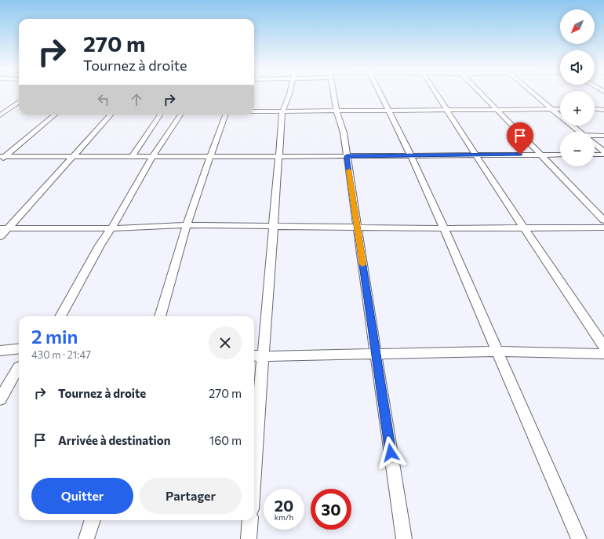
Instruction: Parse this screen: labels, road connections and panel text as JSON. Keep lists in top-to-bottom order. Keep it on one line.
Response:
{"north":"bottom left","page":{"map_buttons":["+","−"],"turn":["270 m","Tournez à droite"],"heading":["2 min","430 m · 21:47"],"list":[{"name":"Tournez à droite","value":"270 m"},{"name":"Arrivée à destination","value":"160 m"}],"buttons":["Quitter","Partager"],"speed":"20 km/h","limit":"30"}}
